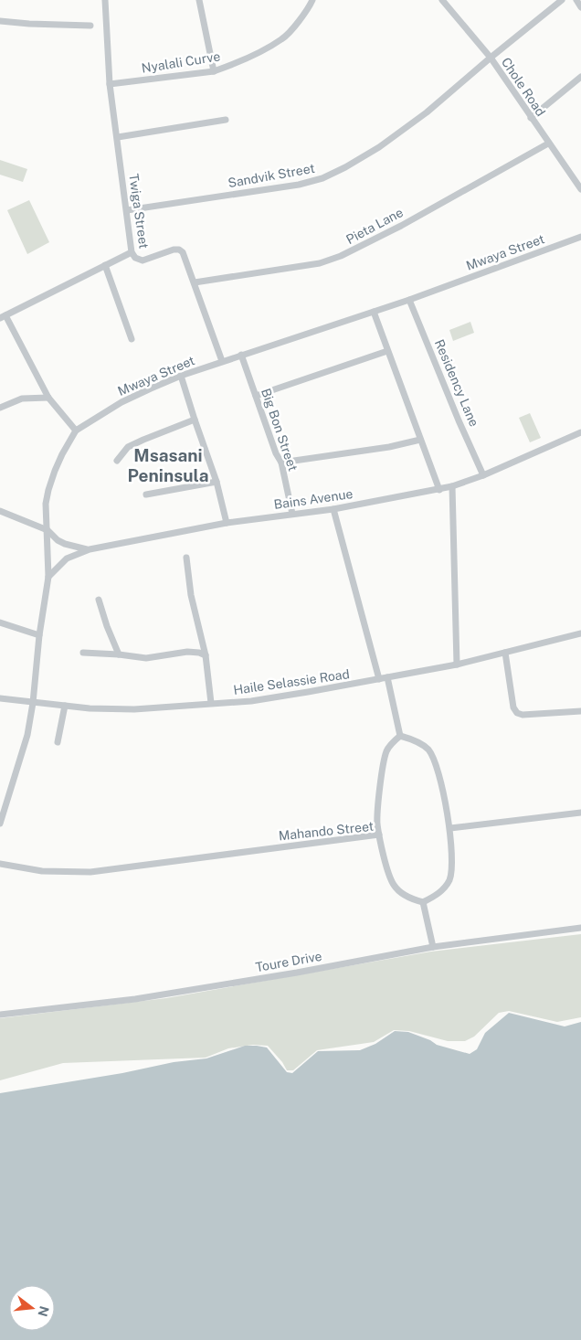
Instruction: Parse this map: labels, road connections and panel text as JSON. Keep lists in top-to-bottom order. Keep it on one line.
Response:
{"streets":{"street":["Nyalali Curve","Chole Road","Sandvik Street","Twiga Street","Pieta Lane","Mwaya Street","Residency Lane","Big Bon Street","Bains Avenue","Haile Selassie Road","Mahando Street","Toure Drive"]},"crossings":[["Nyalali Curve","Twiga Street"],["Chole Road","Sandvik Street"],["Chole Road","Pieta Lane"],["Sandvik Street","Twiga Street"],["Twiga Street","Pieta Lane"],["Twiga Street","Mwaya Street"],["Mwaya Street","Residency Lane"],["Mwaya Street","Big Bon Street"],["Mwaya Street","Bains Avenue"],["Mwaya Street","Haile Selassie Road"],["Residency Lane","Bains Avenue"],["Big Bon Street","Bains Avenue"]],"districts":["Msasani Peninsula"],"north":"right"}
